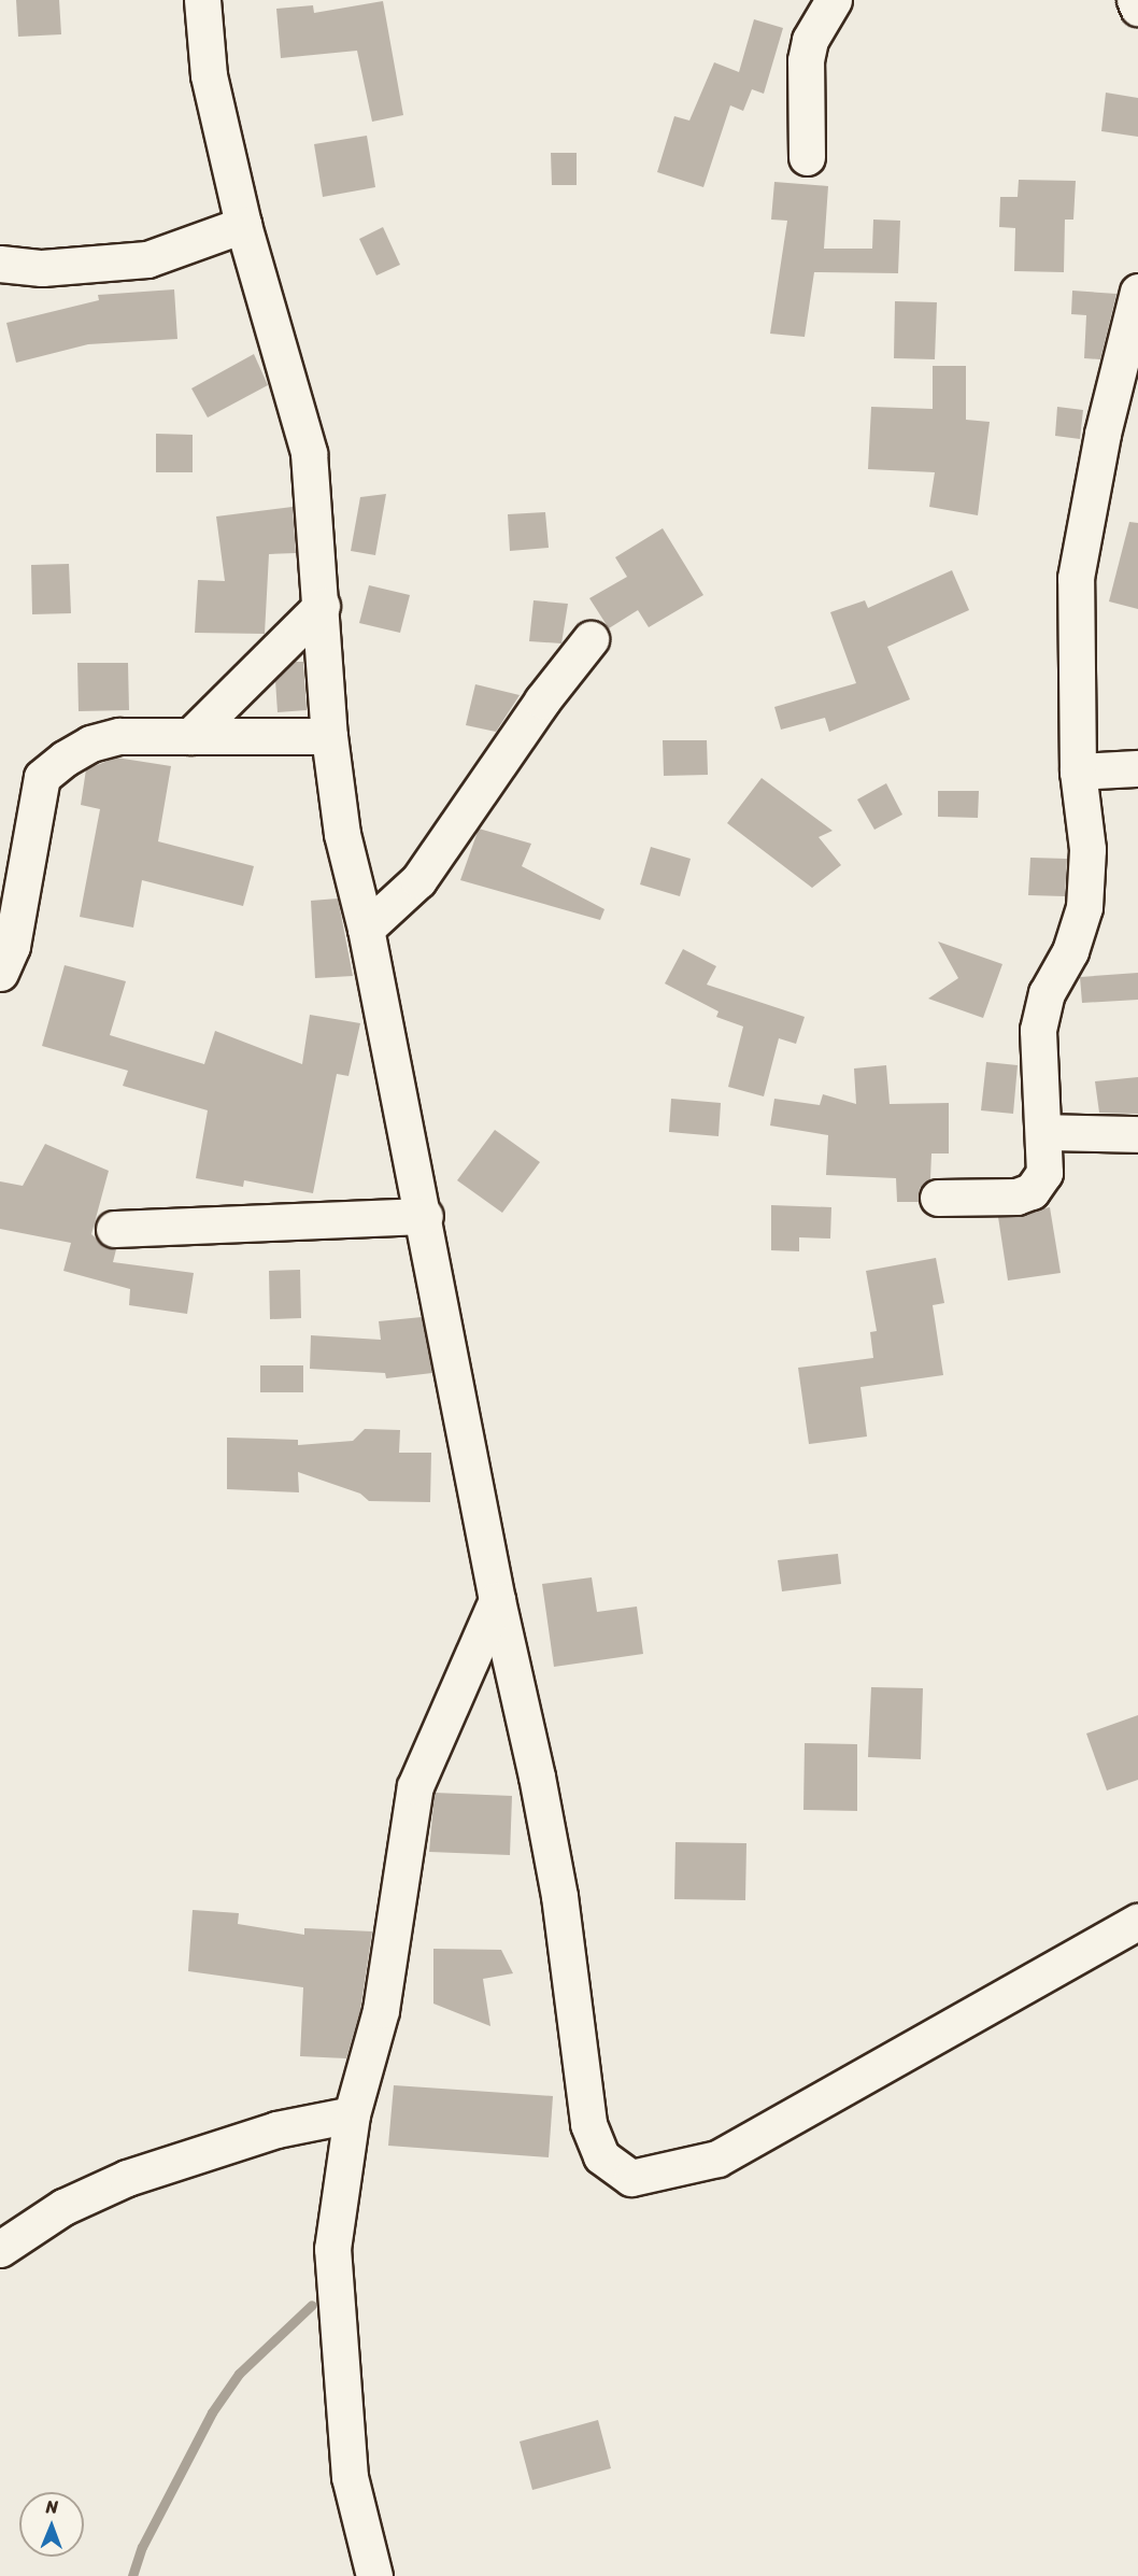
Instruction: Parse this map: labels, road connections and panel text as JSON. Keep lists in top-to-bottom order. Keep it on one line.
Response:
{"north":"top"}
